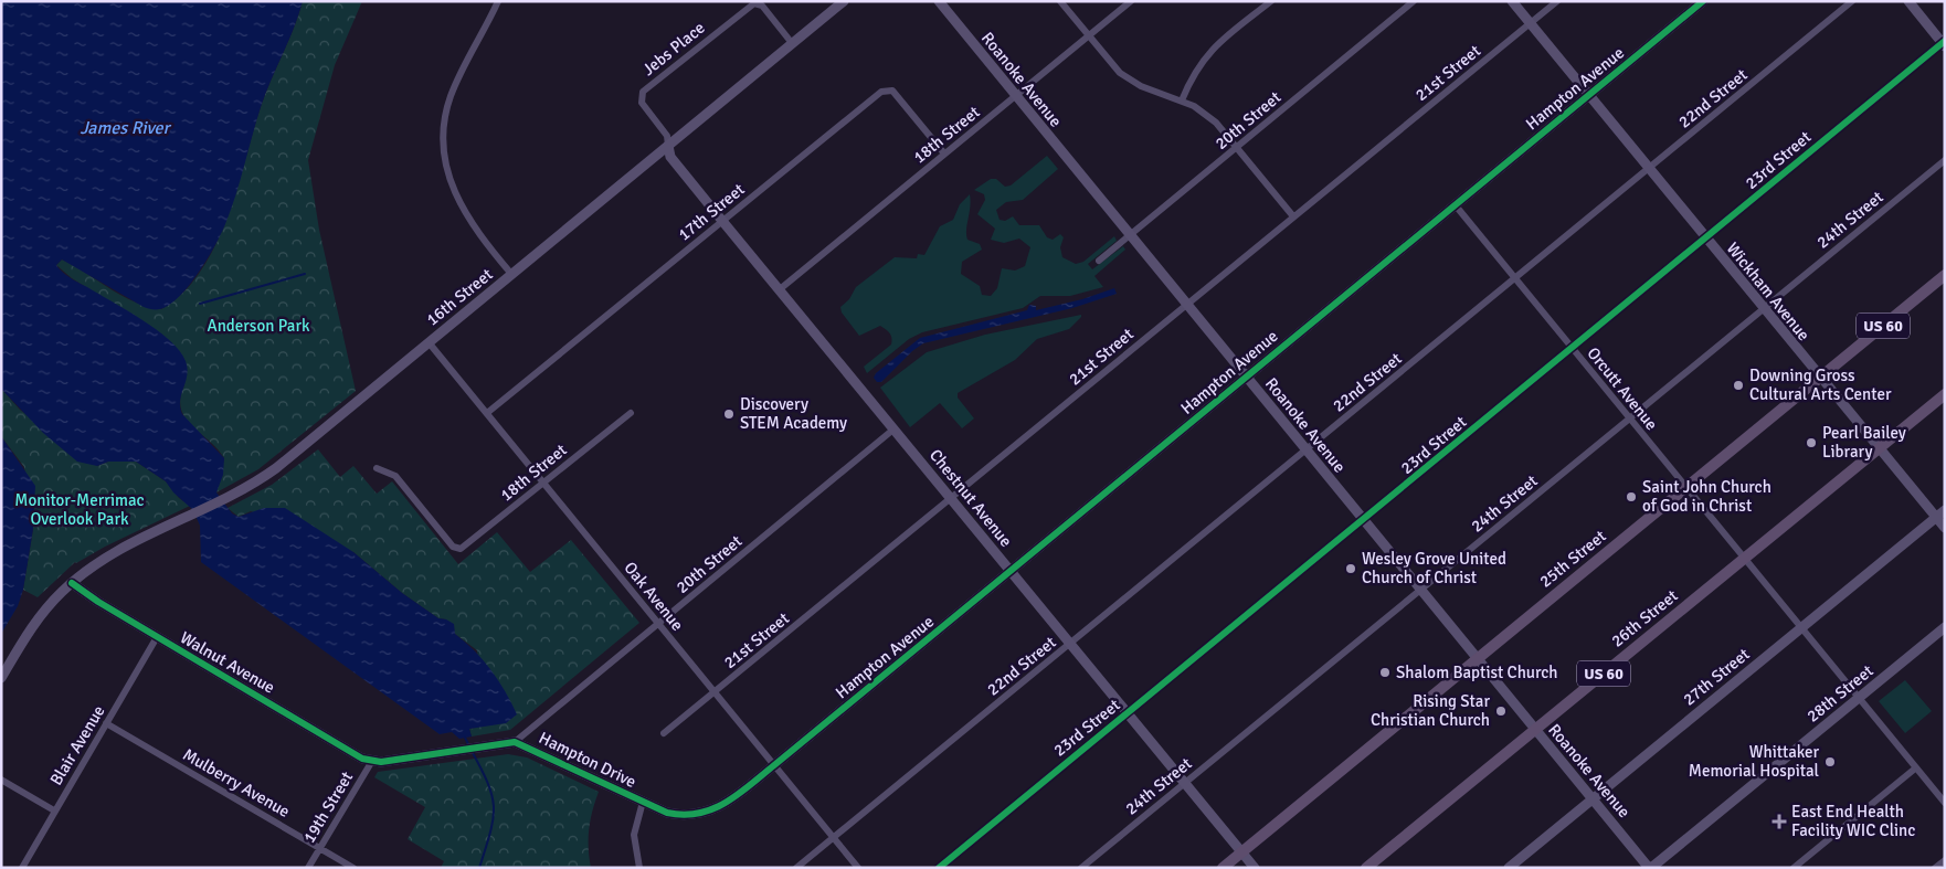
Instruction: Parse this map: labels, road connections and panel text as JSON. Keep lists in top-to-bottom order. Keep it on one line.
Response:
{"streets":{"main road":["US 60","25th Street","26th Street"],"street":["Jebs Place","21st Street","Roanoke Avenue","Hampton Avenue","22nd Street","20th Street","18th Street","23rd Street","17th Street","24th Street","Wickham Avenue","16th Street","Orcutt Avenue","Chestnut Avenue","Oak Avenue","Walnut Avenue","27th Street","28th Street","Blair Avenue","Hampton Drive","Mulberry Avenue","19th Street"]},"crossings":[["Jebs Place","16th Street"],["Jebs Place","Chestnut Avenue"],["21st Street","Roanoke Avenue"],["21st Street","Wickham Avenue"],["21st Street","Chestnut Avenue"],["21st Street","Oak Avenue"],["Roanoke Avenue","Hampton Avenue"],["Roanoke Avenue","22nd Street"],["Roanoke Avenue","20th Street"],["Roanoke Avenue","18th Street"],["Roanoke Avenue","23rd Street"],["Roanoke Avenue","24th Street"],["Roanoke Avenue","25th Street"],["Roanoke Avenue","26th Street"],["Roanoke Avenue","27th Street"],["Roanoke Avenue","28th Street"],["Hampton Avenue","Wickham Avenue"],["Hampton Avenue","Orcutt Avenue"],["Hampton Avenue","Chestnut Avenue"],["Hampton Avenue","Oak Avenue"],["Hampton Avenue","Hampton Drive"],["22nd Street","Wickham Avenue"],["22nd Street","Orcutt Avenue"],["22nd Street","Chestnut Avenue"],["22nd Street","Oak Avenue"],["20th Street","Chestnut Avenue"],["20th Street","Oak Avenue"],["20th Street","Hampton Drive"],["18th Street","17th Street"],["18th Street","Chestnut Avenue"],["18th Street","Oak Avenue"],["23rd Street","Wickham Avenue"],["23rd Street","Orcutt Avenue"],["23rd Street","Chestnut Avenue"],["17th Street","Chestnut Avenue"],["17th Street","Oak Avenue"],["24th Street","Wickham Avenue"],["24th Street","Orcutt Avenue"],["24th Street","Chestnut Avenue"],["Wickham Avenue","25th Street"],["Wickham Avenue","26th Street"],["Wickham Avenue","27th Street"],["16th Street","Chestnut Avenue"],["16th Street","Oak Avenue"],["16th Street","Walnut Avenue"],["Orcutt Avenue","25th Street"],["Orcutt Avenue","26th Street"],["Orcutt Avenue","27th Street"],["Orcutt Avenue","28th Street"],["Chestnut Avenue","25th Street"],["Oak Avenue","Hampton Drive"],["Walnut Avenue","Blair Avenue"],["Walnut Avenue","Hampton Drive"],["Walnut Avenue","19th Street"],["Blair Avenue","Mulberry Avenue"],["Hampton Drive","19th Street"],["Mulberry Avenue","19th Street"]],"water":["James River"],"parks":["Anderson Park","Monitor-Merrimac Overlook Park"],"places":{"other":["Downing Gross Cultural Arts Center","Discovery STEM Academy","Pearl Bailey Library","Saint John Church of God in Christ","Wesley Grove United Church of Christ","Shalom Baptist Church","Rising Star Christian Church","Whittaker Memorial Hospital"],"health":["East End Health Facility WIC Clinc"]}}
